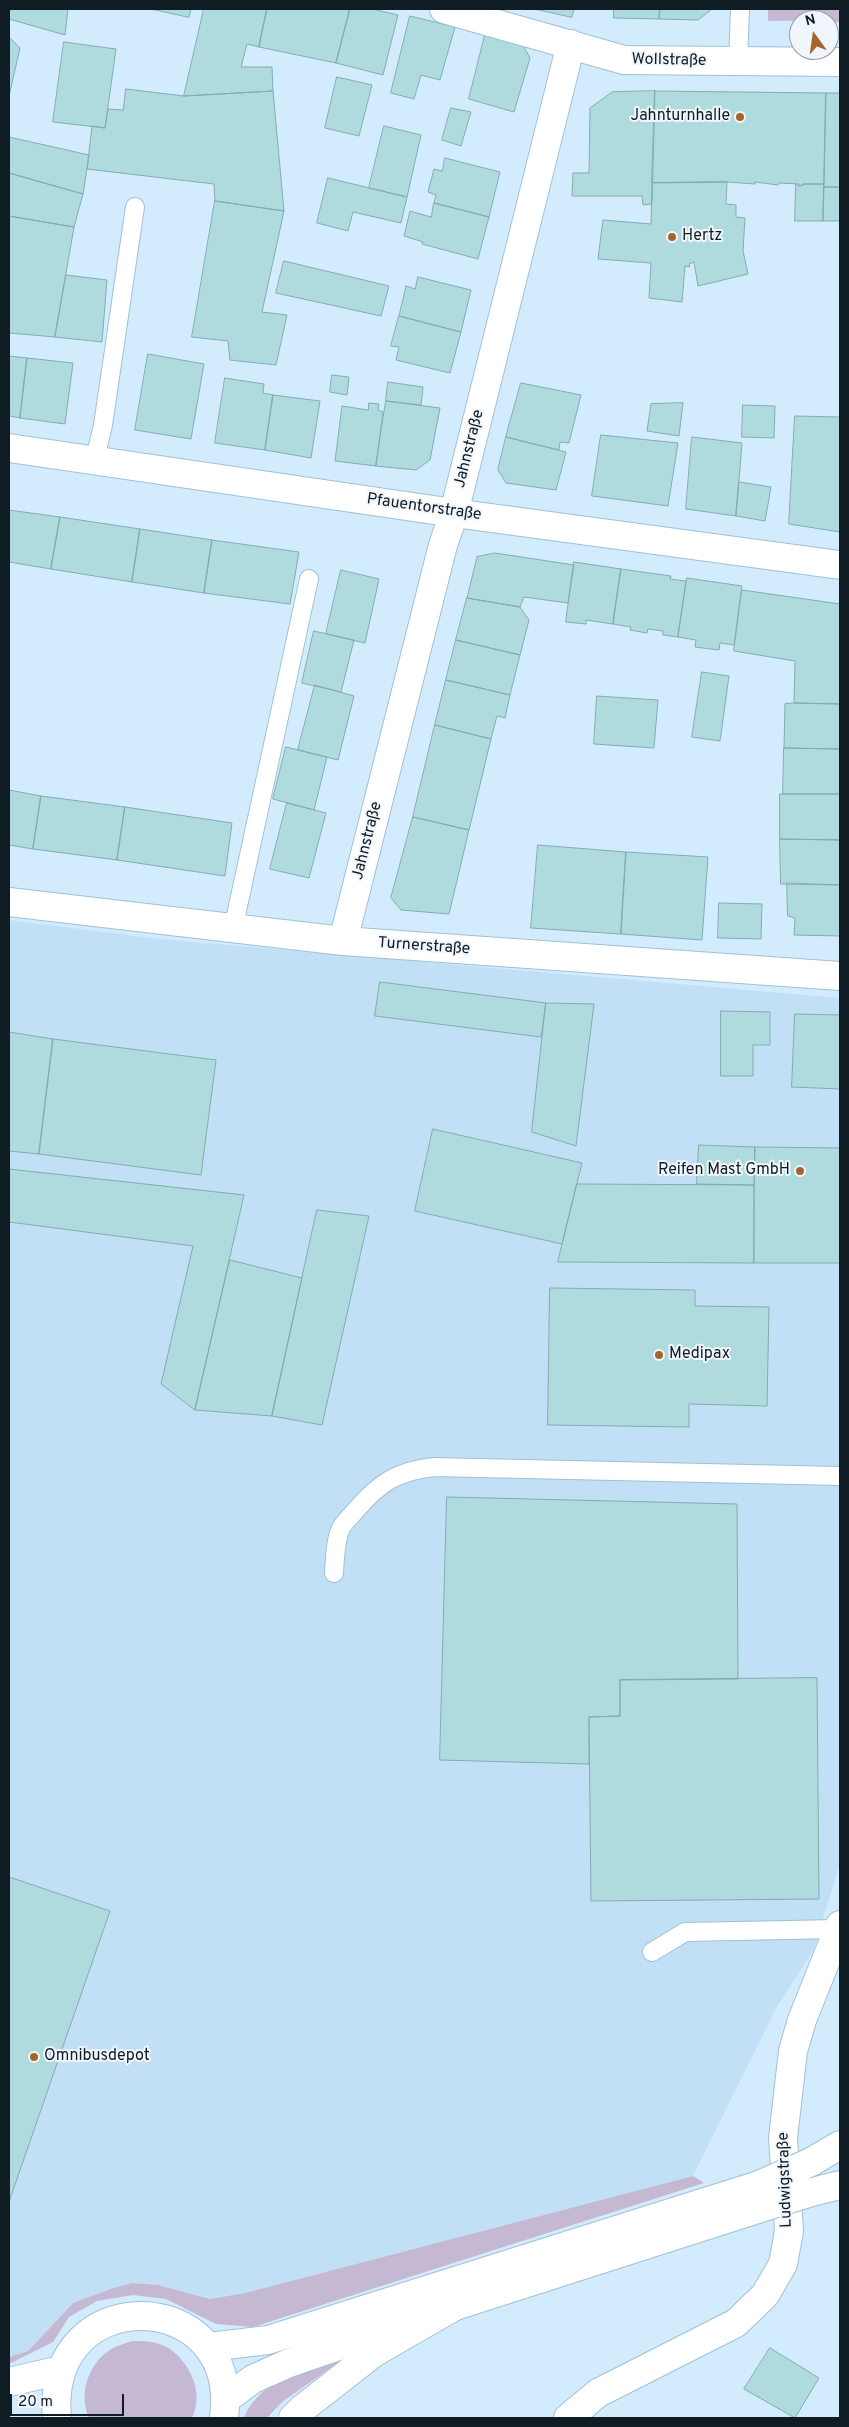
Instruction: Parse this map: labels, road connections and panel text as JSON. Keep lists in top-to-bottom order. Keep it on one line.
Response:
{"streets":{"main road":["Wollstraße","Jahnstraße","Pfauentorstraße","Turnerstraße","Ludwigstraße"]},"crossings":[["Wollstraße","Jahnstraße"],["Jahnstraße","Pfauentorstraße"],["Jahnstraße","Turnerstraße"]],"places":["Jahnturnhalle","Hertz","Reifen Mast GmbH","Medipax","Omnibusdepot"],"scale_bar":"20 m","north":"top"}
